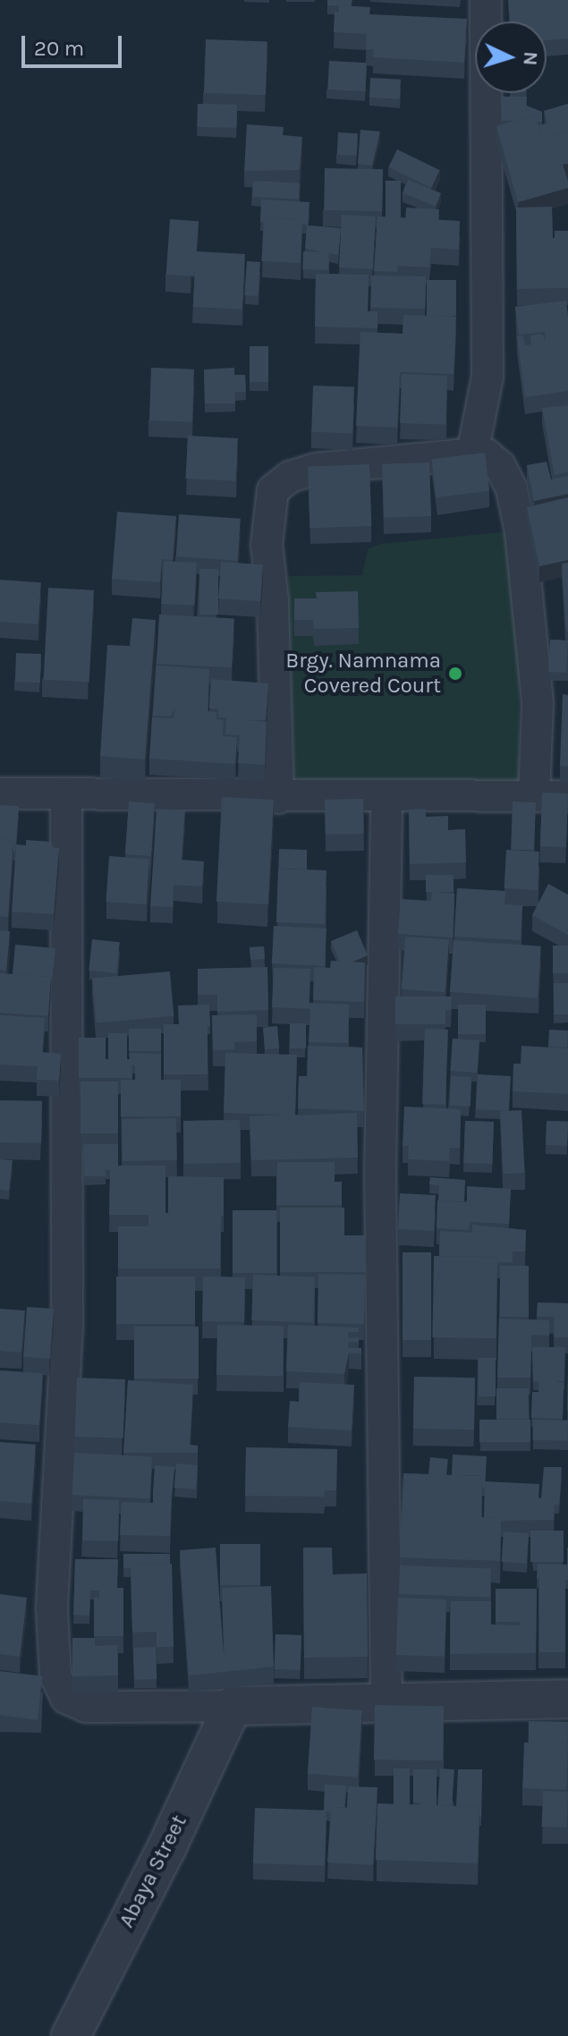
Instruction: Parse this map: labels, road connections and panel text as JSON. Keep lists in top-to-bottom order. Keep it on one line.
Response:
{"streets":{"street":["Abaya Street"]},"places":["Brgy. Namnama Covered Court"],"scale_bar":"20 m","north":"right"}
